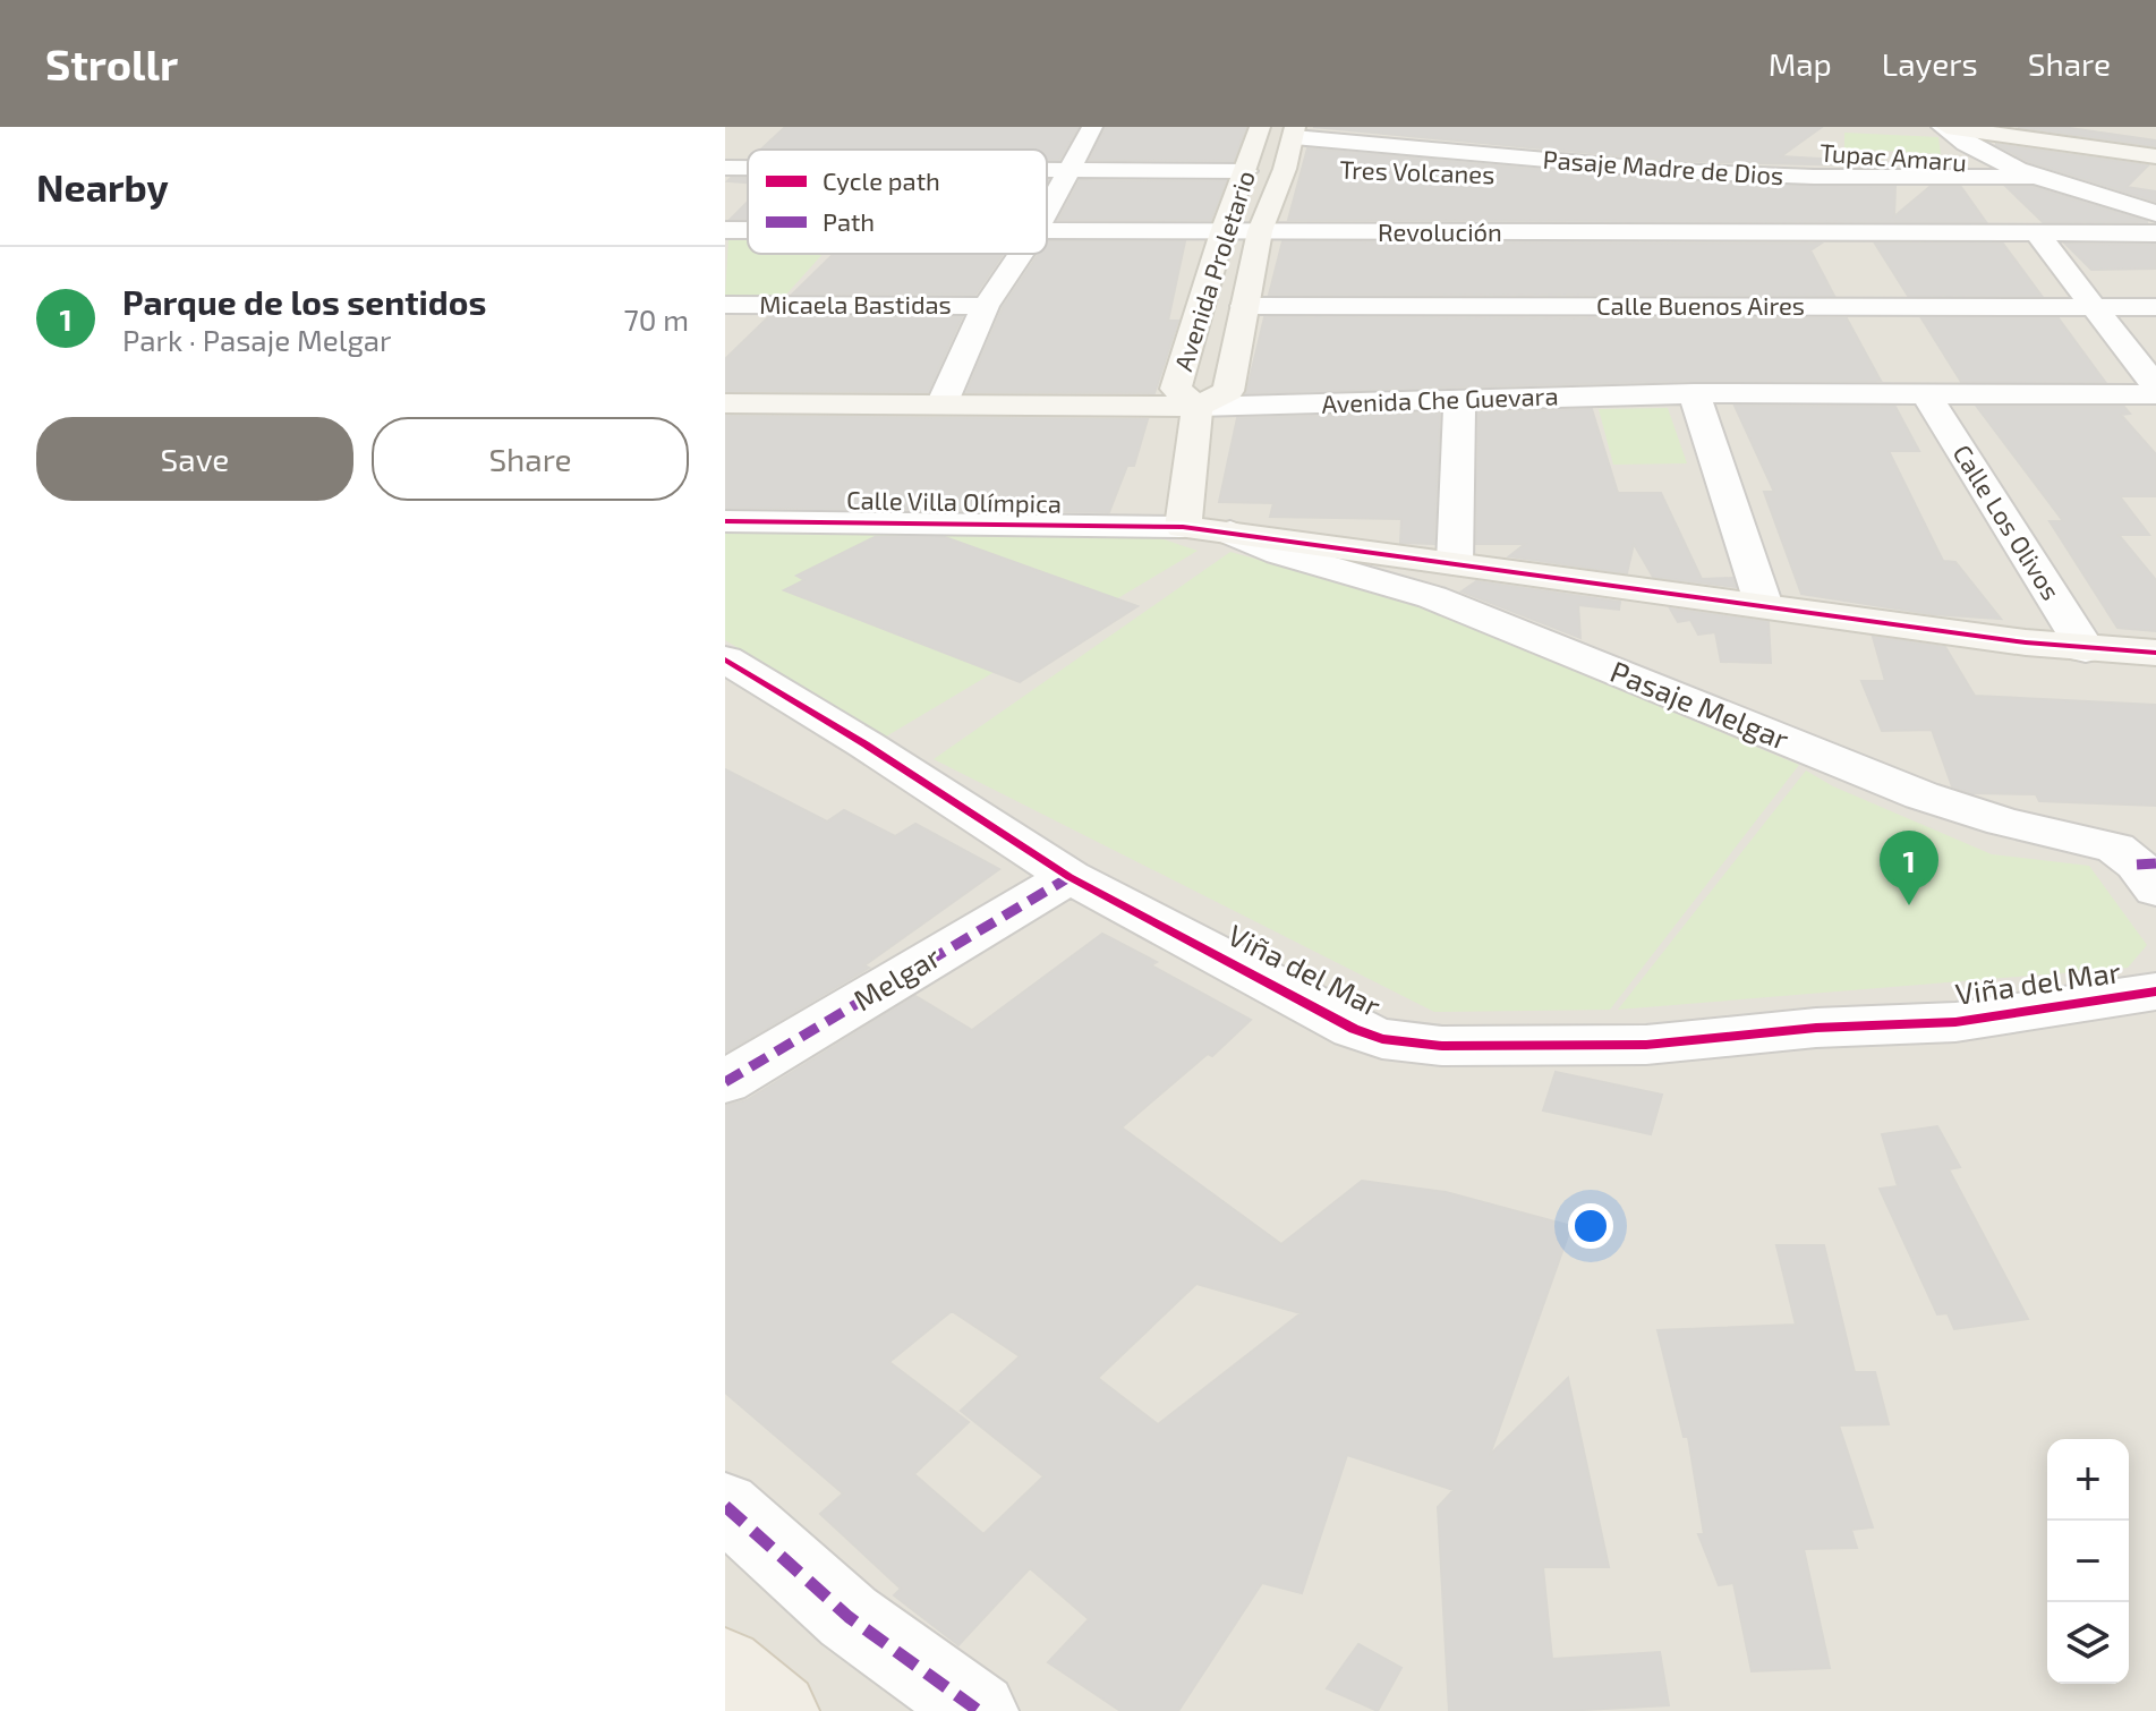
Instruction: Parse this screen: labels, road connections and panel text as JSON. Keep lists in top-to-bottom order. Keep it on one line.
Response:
{"streets":{"street":["Tupac Amaru","Pasaje Madre de Dios","Tres Volcanes","Revolución","Avenida Proletario","Micaela Bastidas","Calle Buenos Aires","Avenida Che Guevara","Calle Villa Olímpica","Calle Los Olivos","Pasaje Melgar","Viña del Mar","Melgar"]},"crossings":[["Pasaje Madre de Dios","Avenida Proletario"],["Revolución","Avenida Proletario"],["Avenida Proletario","Calle Buenos Aires"],["Avenida Proletario","Avenida Che Guevara"],["Avenida Proletario","Calle Villa Olímpica"],["Avenida Che Guevara","Calle Los Olivos"],["Viña del Mar","Melgar"]],"legend":["Cycle path","Path"],"page":{"header":"Strollr","nav":["Map","Layers","Share"],"heading":"Nearby","list":[{"mark":"1","name":"Parque de los sentidos","note":"Park · Pasaje Melgar","value":"70 m"}],"buttons":["Save","Share"],"pins":"1","map_buttons":["+","−"]}}
